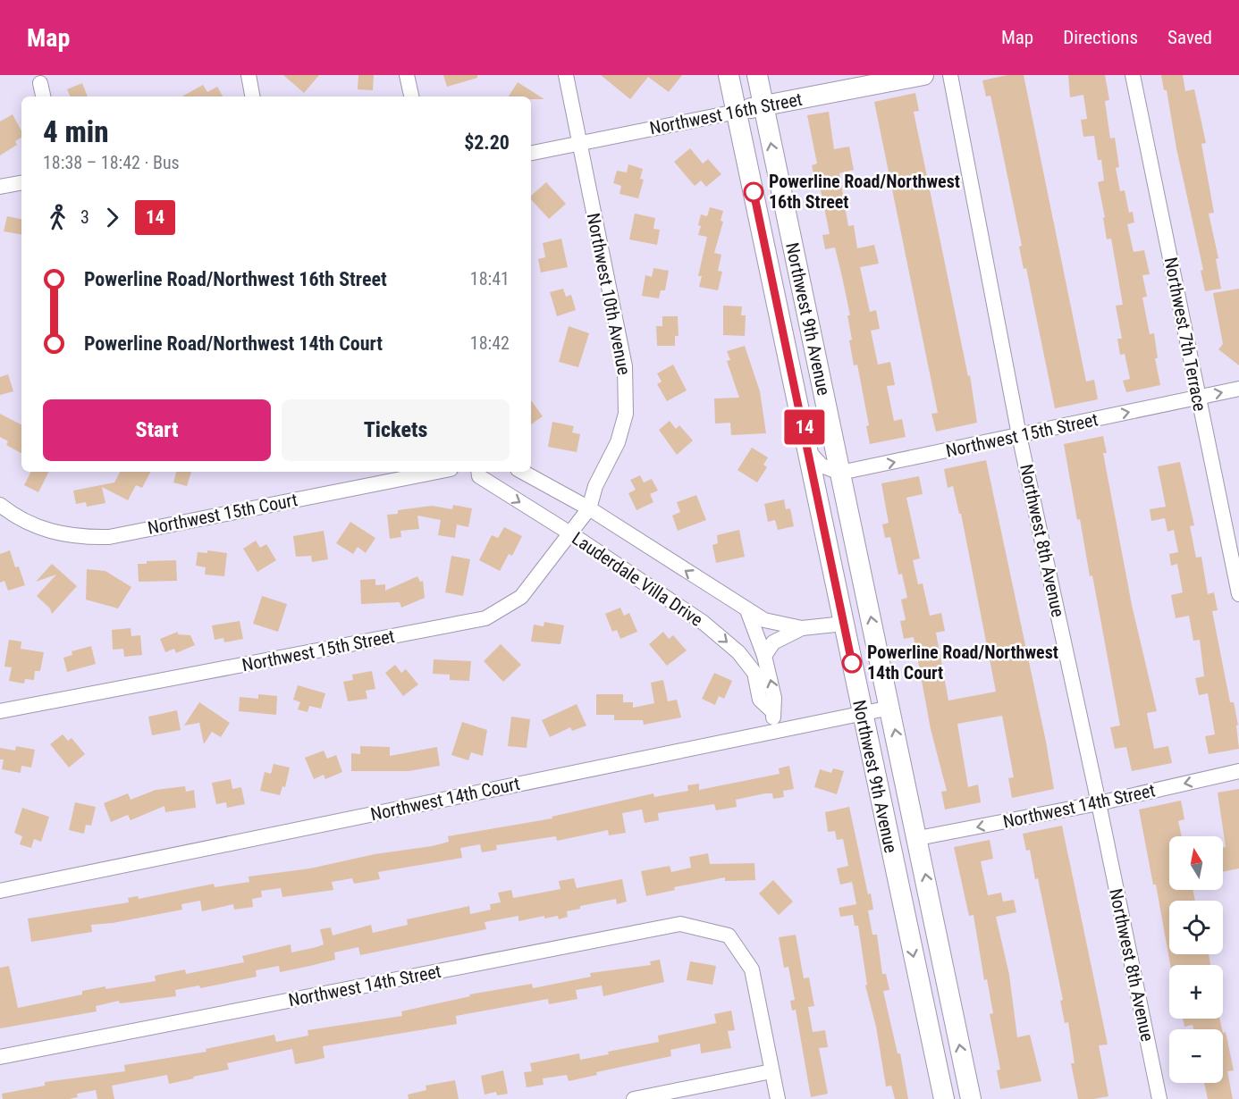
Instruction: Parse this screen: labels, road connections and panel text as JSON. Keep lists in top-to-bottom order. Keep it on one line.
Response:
{"streets":{"main road":["Northwest 16th Street","Northwest 9th Avenue"],"street":["Northwest 10th Avenue","Northwest 7th Terrace","Northwest 15th Street","Northwest 15th Court","Northwest 8th Avenue","Lauderdale Villa Drive","Northwest 14th Court","Northwest 14th Street"]},"crossings":[["Northwest 16th Street","Northwest 10th Avenue"],["Northwest 16th Street","Northwest 9th Avenue"],["Northwest 10th Avenue","Northwest 15th Street"],["Northwest 10th Avenue","Lauderdale Villa Drive"],["Northwest 9th Avenue","Northwest 15th Street"],["Northwest 9th Avenue","Lauderdale Villa Drive"],["Northwest 9th Avenue","Northwest 14th Court"],["Northwest 9th Avenue","Northwest 14th Street"],["Northwest 7th Terrace","Northwest 15th Street"],["Northwest 15th Street","Northwest 8th Avenue"],["Northwest 15th Street","Lauderdale Villa Drive"],["Northwest 8th Avenue","Northwest 14th Street"],["Lauderdale Villa Drive","Northwest 14th Court"]],"one_way":["Northwest 15th Street"],"places":["Powerline Road/Northwest 16th Street","Powerline Road/Northwest 14th Court"],"lines":["bus line 14"],"north":"top","page":{"header":"Map","nav":["Map","Directions","Saved"],"on_map":"14","heading":["4 min","18:38 – 18:42 · Bus","$2.20"],"legs":["3","14"],"list":[{"name":"Powerline Road/Northwest 16th Street","value":"18:41"},{"name":"Powerline Road/Northwest 14th Court","value":"18:42"}],"buttons":["Start","Tickets"],"map_buttons":["+","−"]}}
